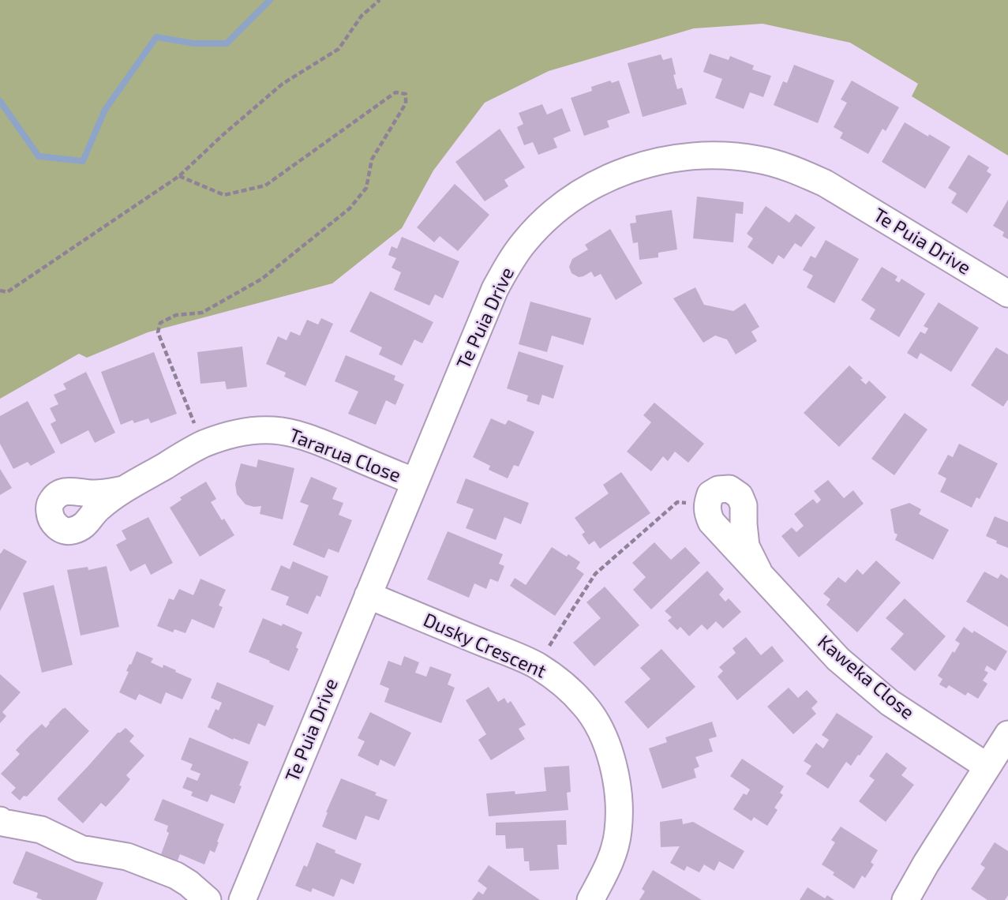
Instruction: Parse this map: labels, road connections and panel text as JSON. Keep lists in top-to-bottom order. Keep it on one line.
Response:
{"streets":{"street":["Te Puia Drive","Tararua Close","Dusky Crescent","Kaweka Close"]},"crossings":[["Te Puia Drive","Tararua Close"],["Te Puia Drive","Dusky Crescent"]]}
